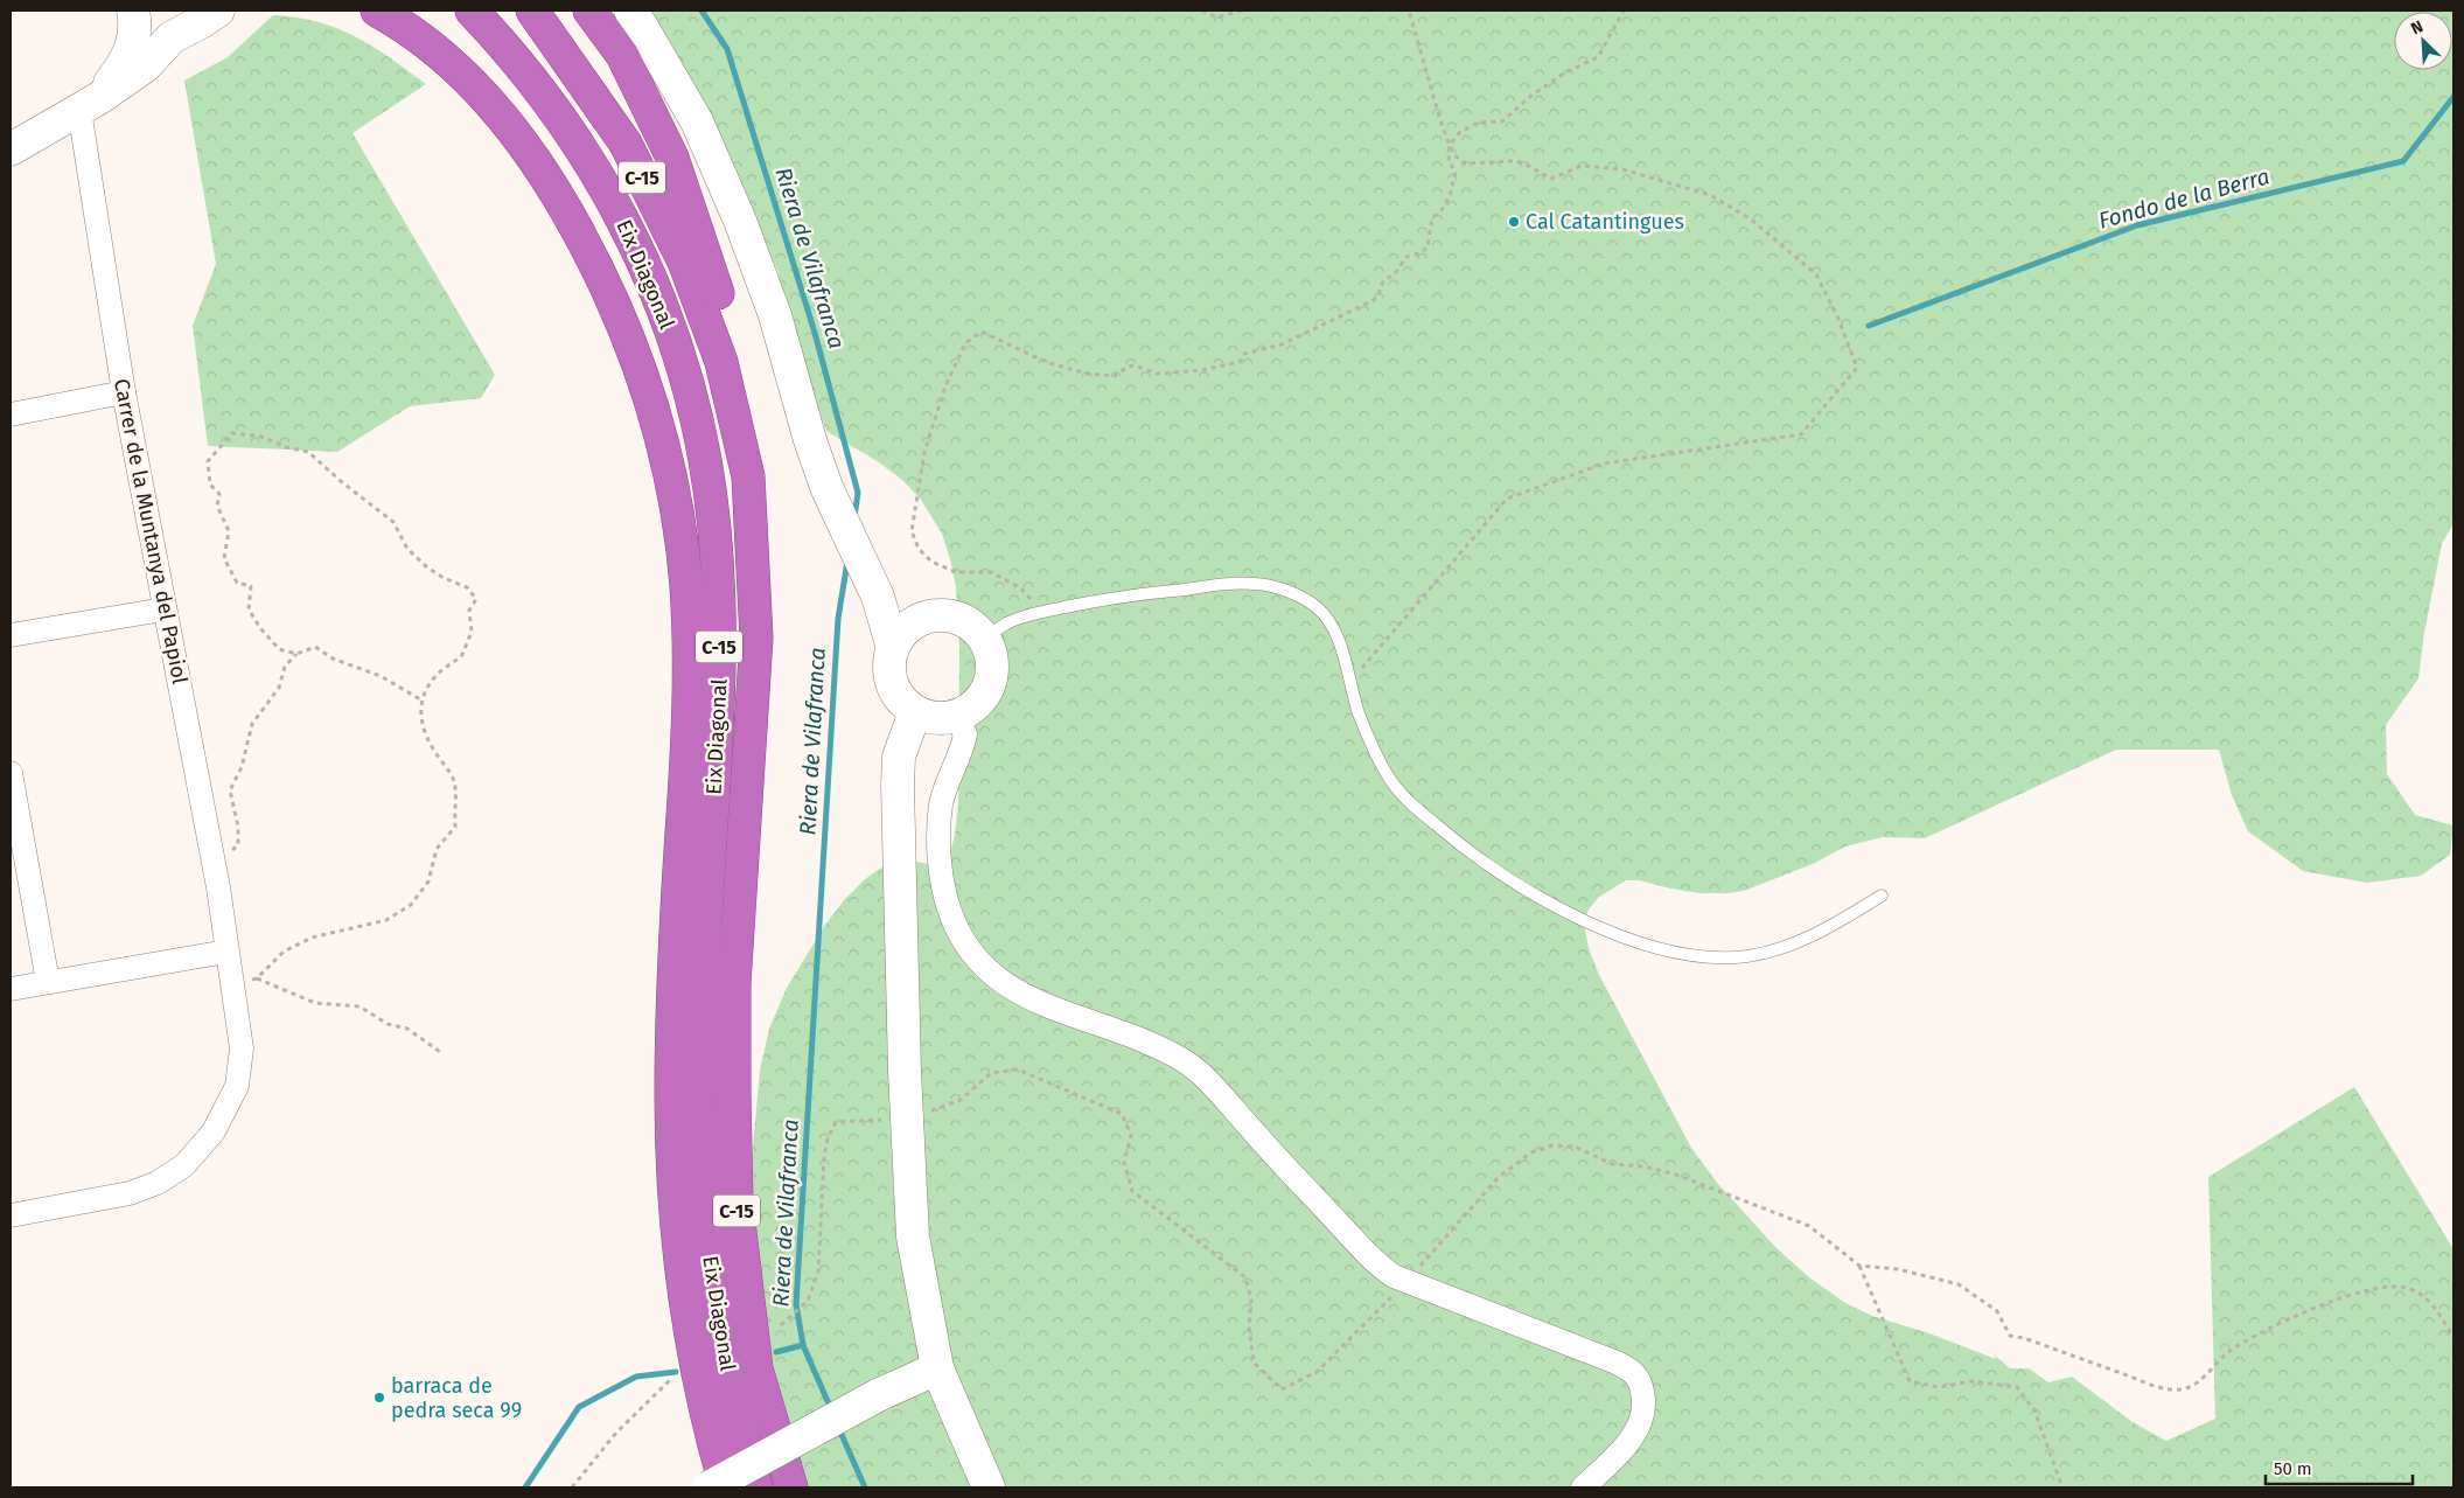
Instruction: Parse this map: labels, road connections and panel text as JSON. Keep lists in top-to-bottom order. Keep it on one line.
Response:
{"streets":{"highway":["C-15","Eix Diagonal"],"street":["Carrer de la Muntanya del Papiol"]},"water":["Fondo de la Berra","Riera de Vilafranca"],"places":["Cal Catantingues","barraca de pedra seca 99"],"scale_bar":"50 m","north":"top left"}
